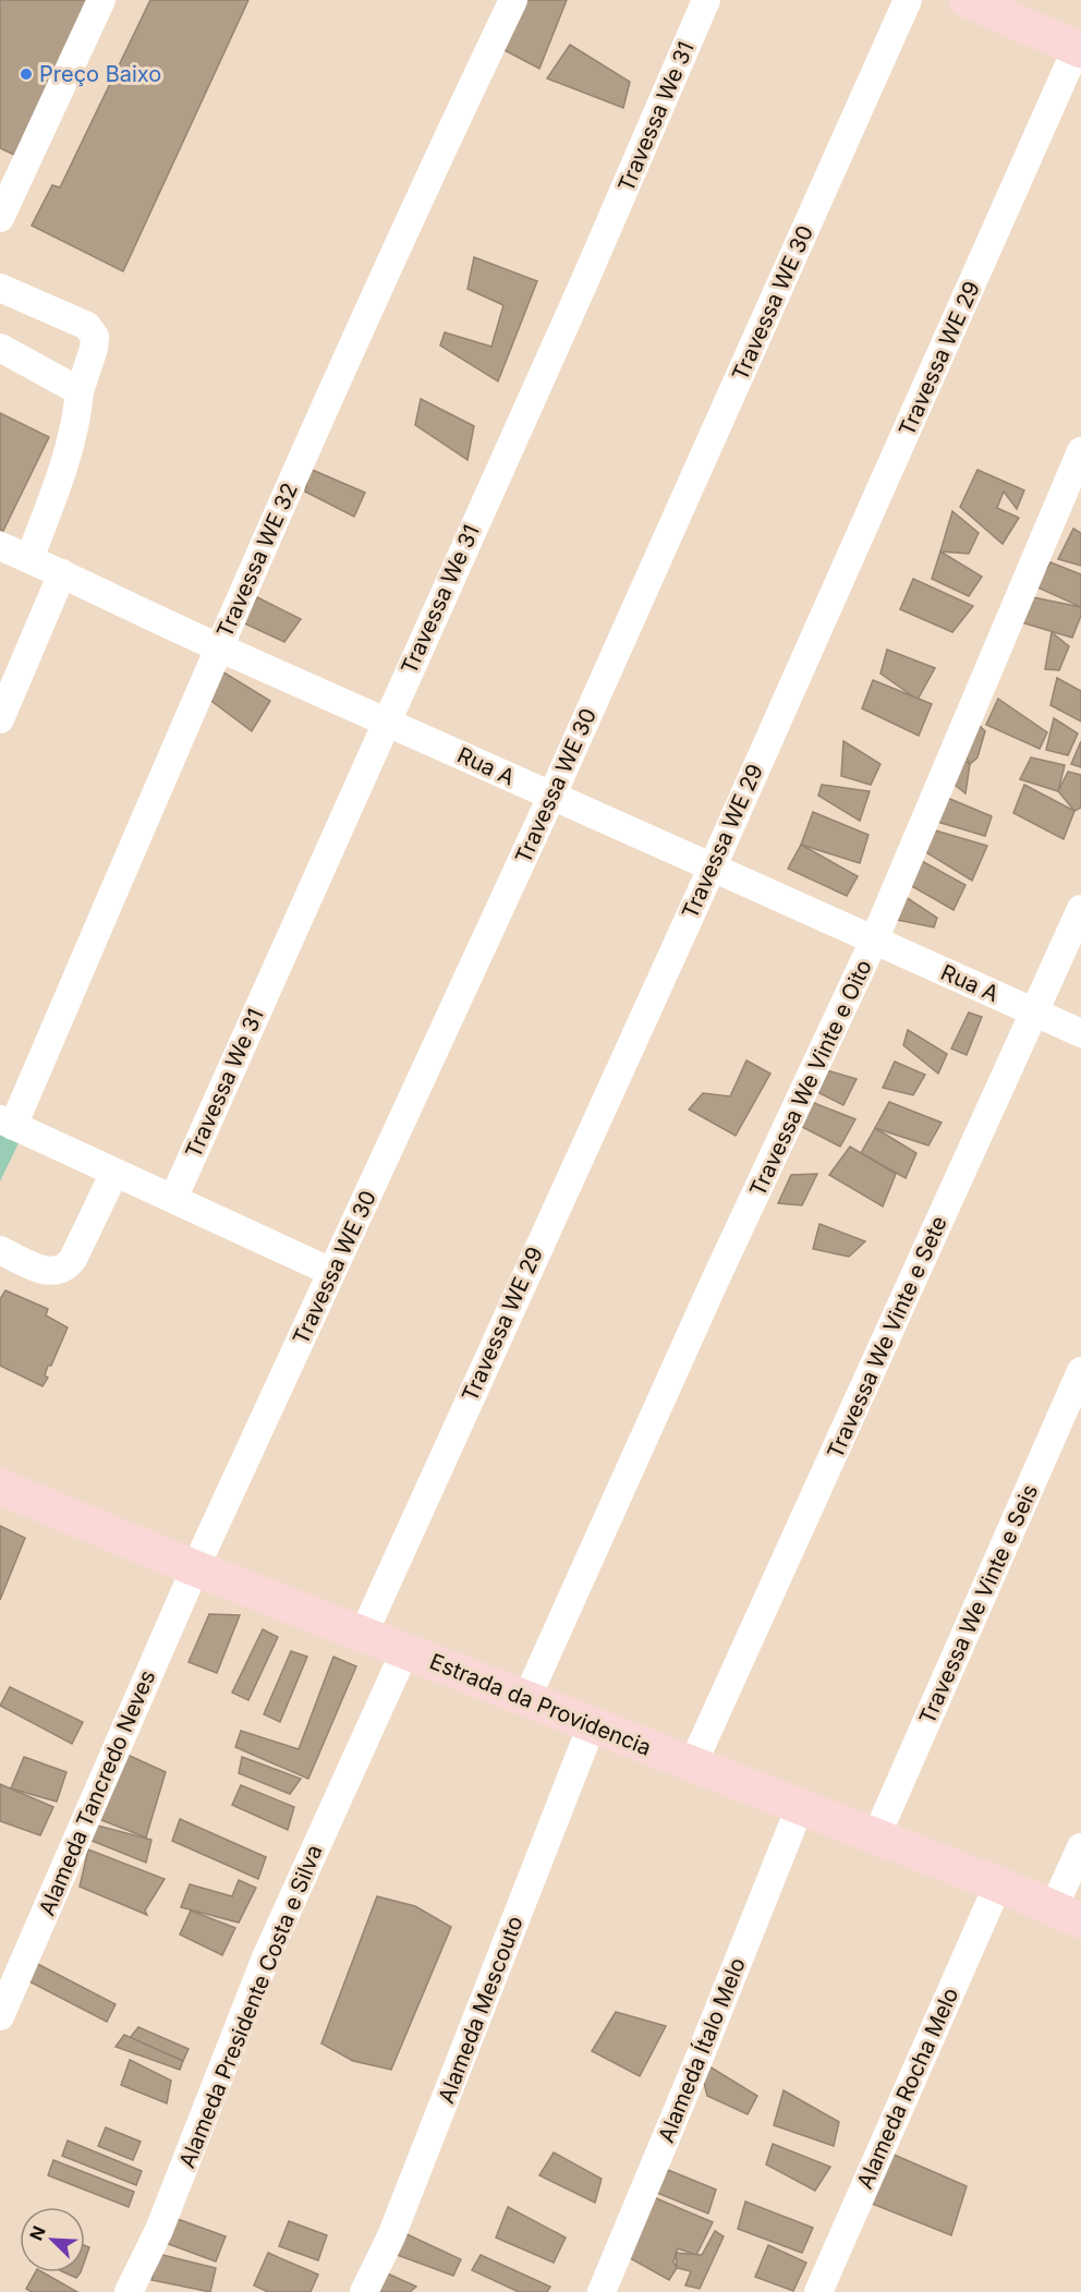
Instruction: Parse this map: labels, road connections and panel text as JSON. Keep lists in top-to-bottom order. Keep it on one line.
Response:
{"streets":{"main road":["Estrada da Providencia"],"street":["Travessa We 31","Travessa WE 30","Travessa WE 29","Travessa WE 32","Rua A","Travessa We Vinte e Oito","Travessa We Vinte e Sete","Travessa We Vinte e Seis","Alameda Tancredo Neves","Alameda Presidente Costa e Silva","Alameda Mescouto","Alameda Ítalo Melo","Alameda Rocha Melo"]},"crossings":[["Travessa We 31","Rua A"],["Travessa WE 30","Rua A"],["Travessa WE 30","Estrada da Providencia"],["Travessa WE 30","Alameda Tancredo Neves"],["Travessa WE 29","Rua A"],["Travessa WE 29","Estrada da Providencia"],["Travessa WE 32","Rua A"],["Rua A","Travessa We Vinte e Oito"],["Rua A","Travessa We Vinte e Sete"],["Travessa We Vinte e Oito","Estrada da Providencia"],["Travessa We Vinte e Sete","Estrada da Providencia"],["Travessa We Vinte e Seis","Estrada da Providencia"],["Estrada da Providencia","Alameda Tancredo Neves"],["Estrada da Providencia","Alameda Presidente Costa e Silva"],["Estrada da Providencia","Alameda Mescouto"],["Estrada da Providencia","Alameda Ítalo Melo"],["Estrada da Providencia","Alameda Rocha Melo"]],"places":["Preço Baixo"],"north":"top left"}
